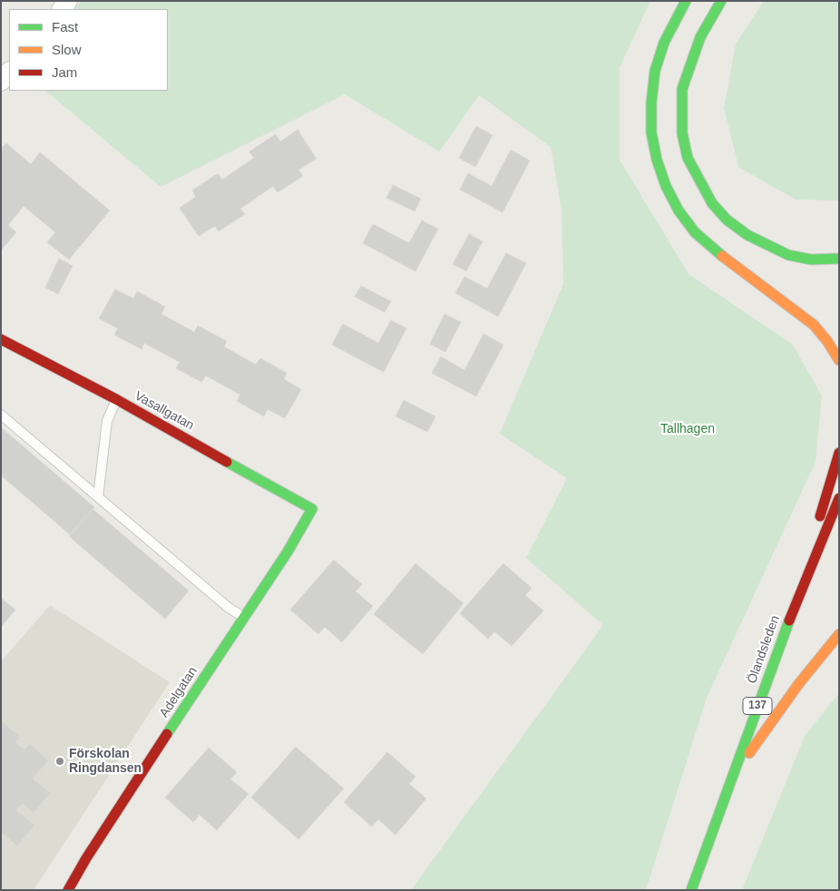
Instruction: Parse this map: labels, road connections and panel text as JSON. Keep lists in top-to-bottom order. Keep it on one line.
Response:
{"streets":{"main road":["Vasallgatan","Ölandsleden","Adelgatan","137"]},"crossings":[["Vasallgatan","Adelgatan"]],"parks":["Tallhagen"],"places":["Förskolan Ringdansen"],"legend":["Fast","Slow","Jam"]}
